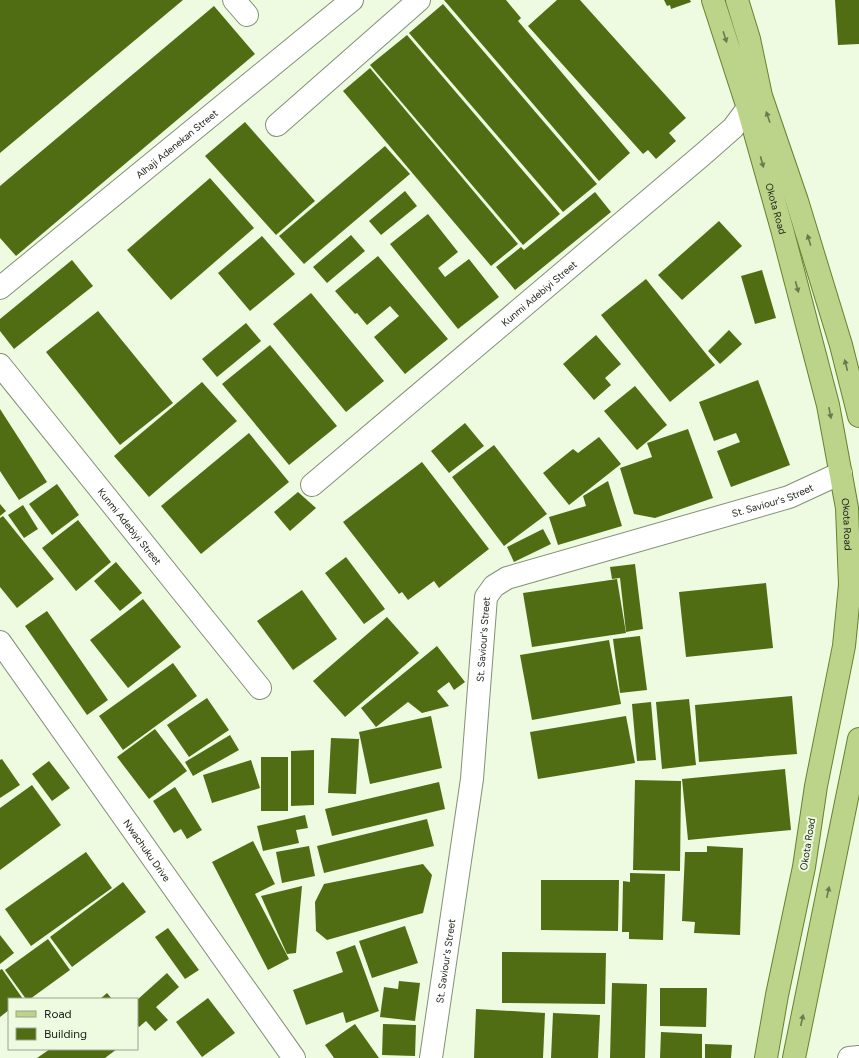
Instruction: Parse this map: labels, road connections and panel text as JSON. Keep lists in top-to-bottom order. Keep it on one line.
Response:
{"streets":{"main road":["Okota Road"],"street":["Alhaji Adenekan Street","Kunmi Adebiyi Street","St. Saviour's Street","Nwachuku Drive"]},"crossings":[["Okota Road","Kunmi Adebiyi Street"],["Okota Road","St. Saviour's Street"]],"legend":["Road","Building"]}
